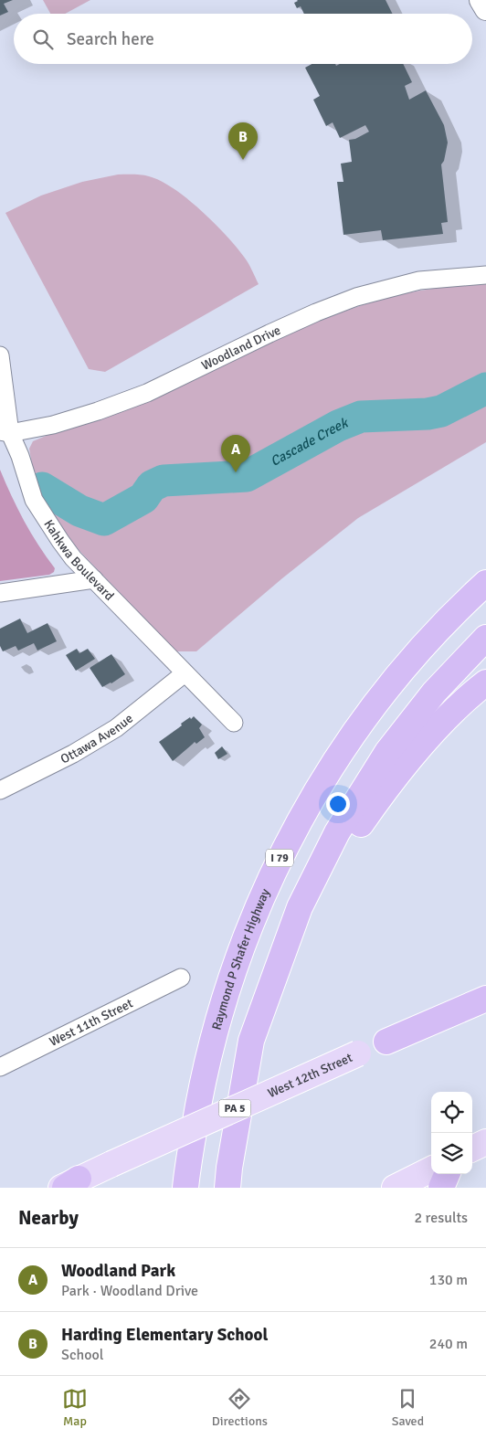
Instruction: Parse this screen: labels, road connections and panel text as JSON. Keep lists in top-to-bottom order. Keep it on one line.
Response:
{"streets":{"highway":["I 79","Raymond P Shafer Highway"],"main road":["West 12th Street","PA 5"],"street":["Woodland Drive","Kahkwa Boulevard","Ottawa Avenue","West 11th Street"]},"crossings":[["Woodland Drive","Kahkwa Boulevard"],["Kahkwa Boulevard","Ottawa Avenue"]],"water":["Cascade Creek"],"page":{"search":"Search here","pins":["B","A"],"heading":["Nearby","2 results"],"list":[{"mark":"A","name":"Woodland Park","note":"Park · Woodland Drive","value":"130 m"},{"mark":"B","name":"Harding Elementary School","note":"School","value":"240 m"}],"nav":["Map","Directions","Saved"]}}
